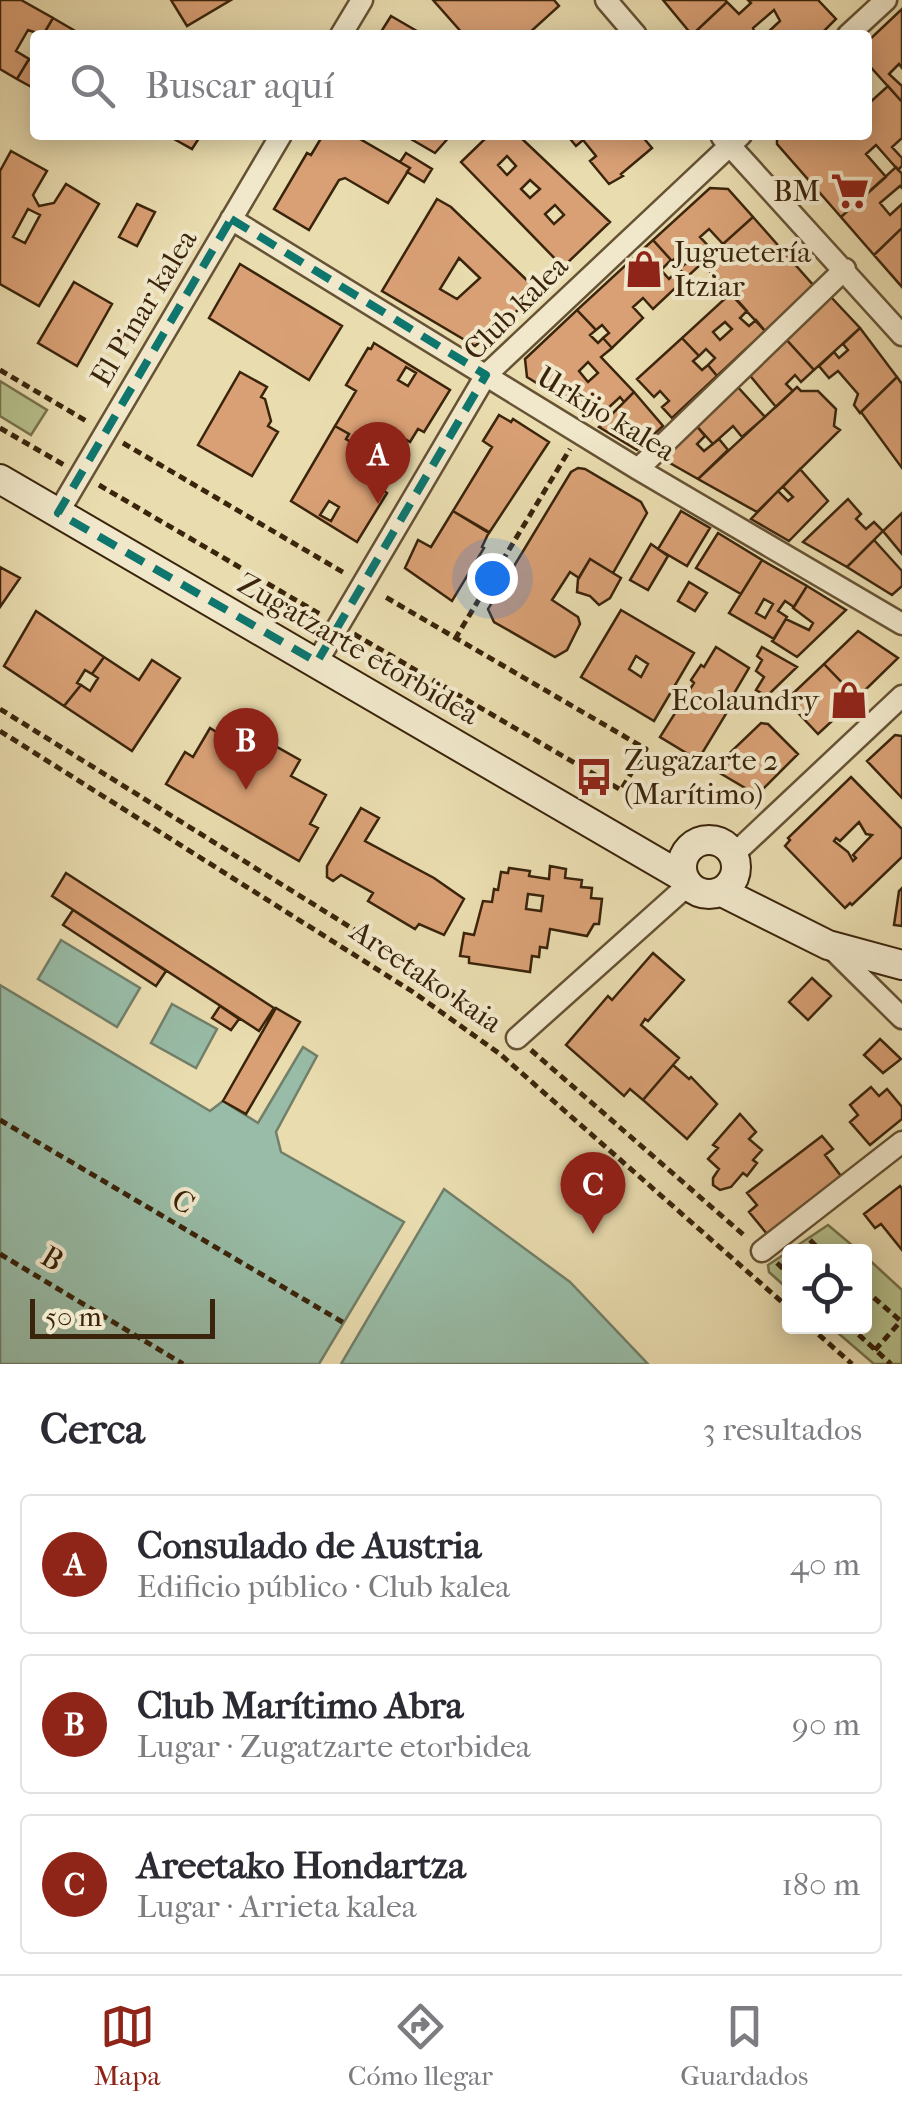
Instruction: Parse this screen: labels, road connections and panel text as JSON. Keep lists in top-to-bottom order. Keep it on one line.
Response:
{"streets":{"street":["El Pinar kalea","Club kalea","Urkijo kalea","Zugatzarte etorbidea"],"path":["Areetako kaia","C","B"]},"crossings":[["El Pinar kalea","Urkijo kalea"],["El Pinar kalea","Zugatzarte etorbidea"],["Club kalea","Urkijo kalea"],["Club kalea","Zugatzarte etorbidea"]],"places":{"supermarket":["BM"],"shop":["Juguetería Itziar","Ecolaundry"],"bus stop":["Zugazarte 2 (Marítimo)"]},"scale_bar":"50 m","page":{"search":"Buscar aquí","pins":["A","B","C"],"scale":"50 m","heading":["Cerca","3 resultados"],"list":[{"mark":"A","name":"Consulado de Austria","note":"Edificio público · Club kalea","value":"40 m"},{"mark":"B","name":"Club Marítimo Abra","note":"Lugar · Zugatzarte etorbidea","value":"90 m"},{"mark":"C","name":"Areetako Hondartza","note":"Lugar · Arrieta kalea","value":"180 m"}],"nav":["Mapa","Cómo llegar","Guardados"]}}
